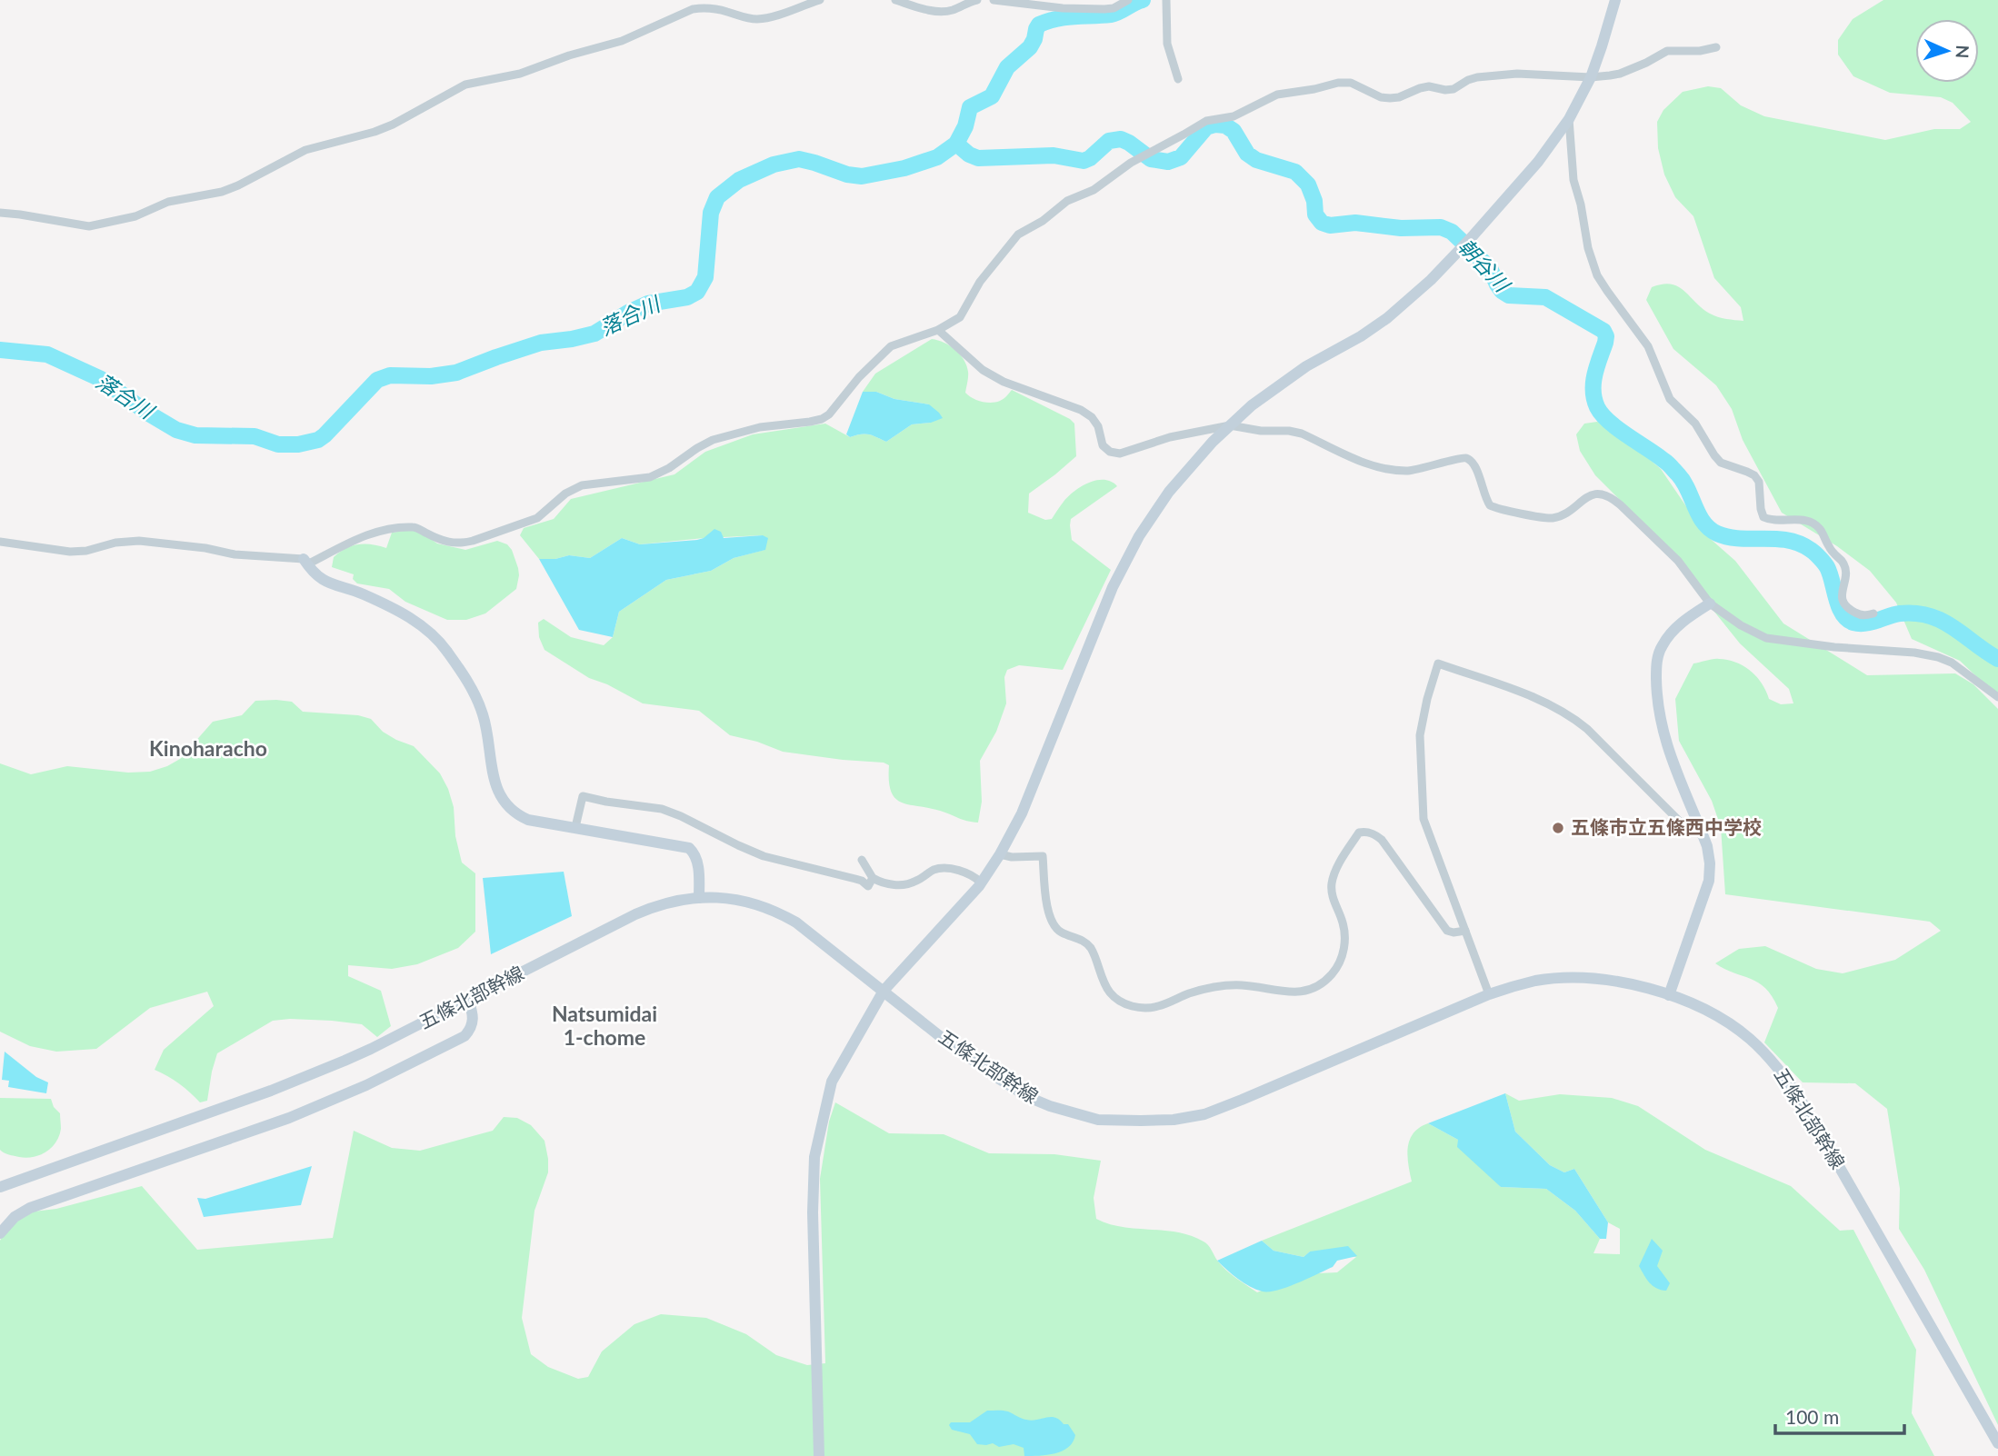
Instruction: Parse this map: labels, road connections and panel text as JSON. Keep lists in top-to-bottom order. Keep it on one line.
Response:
{"streets":{"street":["五條北部幹線"]},"districts":["Kinoharacho","Natsumidai 1-chome"],"water":["朝谷川","落合川"],"places":["五條市立五條西中学校"],"scale_bar":"100 m","north":"right"}
